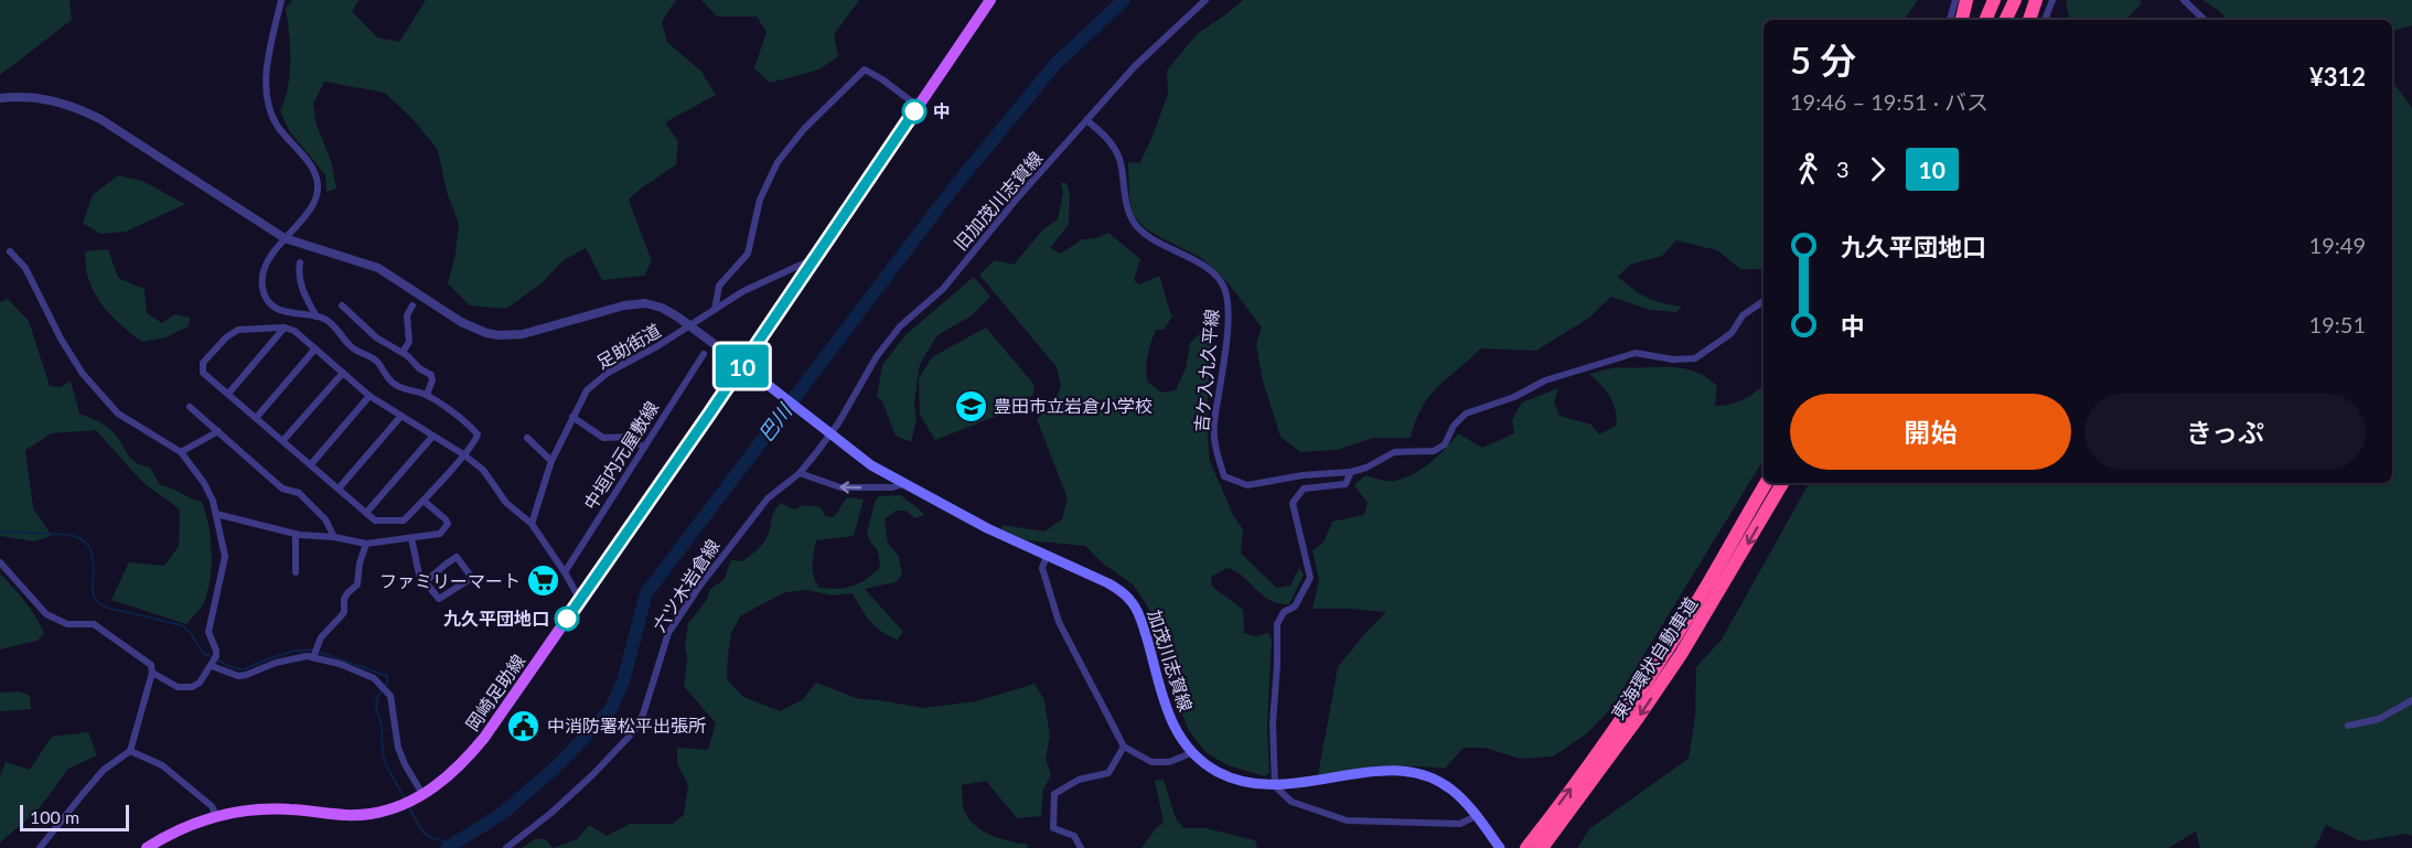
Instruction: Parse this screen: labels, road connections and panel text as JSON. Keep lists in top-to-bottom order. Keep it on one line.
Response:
{"streets":{"highway":["東海環状自動車道"],"main road":["加茂川志賀線","岡崎足助線"],"street":["旧加茂川志賀線","足助街道","吉ケ入九久平線","中垣内元屋敷線","六ツ木岩倉線"]},"crossings":[["旧加茂川志賀線","吉ケ入九久平線"],["旧加茂川志賀線","六ツ木岩倉線"],["旧加茂川志賀線","加茂川志賀線"],["足助街道","岡崎足助線"],["六ツ木岩倉線","加茂川志賀線"],["加茂川志賀線","岡崎足助線"]],"water":["巴川"],"places":{"other":["中","九久平団地口"],"school or university":["豊田市立岩倉小学校"],"supermarket":["ファミリーマート"],"public building":["中消防署松平出張所"]},"lines":["bus line 10"],"scale_bar":"100 m","page":{"on_map":"10","heading":["5 分","19:46 – 19:51 · バス","¥312"],"legs":["3","10"],"list":[{"name":"九久平団地口","value":"19:49"},{"name":"中","value":"19:51"}],"buttons":["開始","きっぷ"],"scale":"100 m"}}
